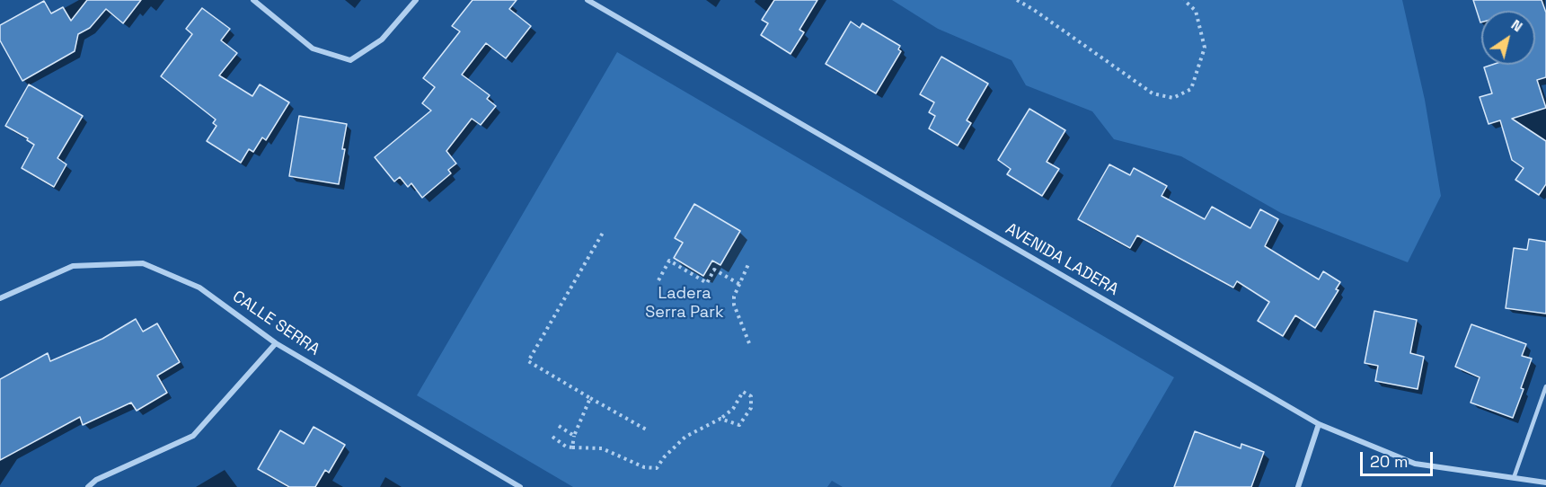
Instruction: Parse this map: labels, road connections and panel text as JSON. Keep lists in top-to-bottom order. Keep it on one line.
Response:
{"streets":{"street":["AVENIDA LADERA","CALLE SERRA"]},"parks":["Ladera Serra Park"],"scale_bar":"20 m","north":"top right"}
